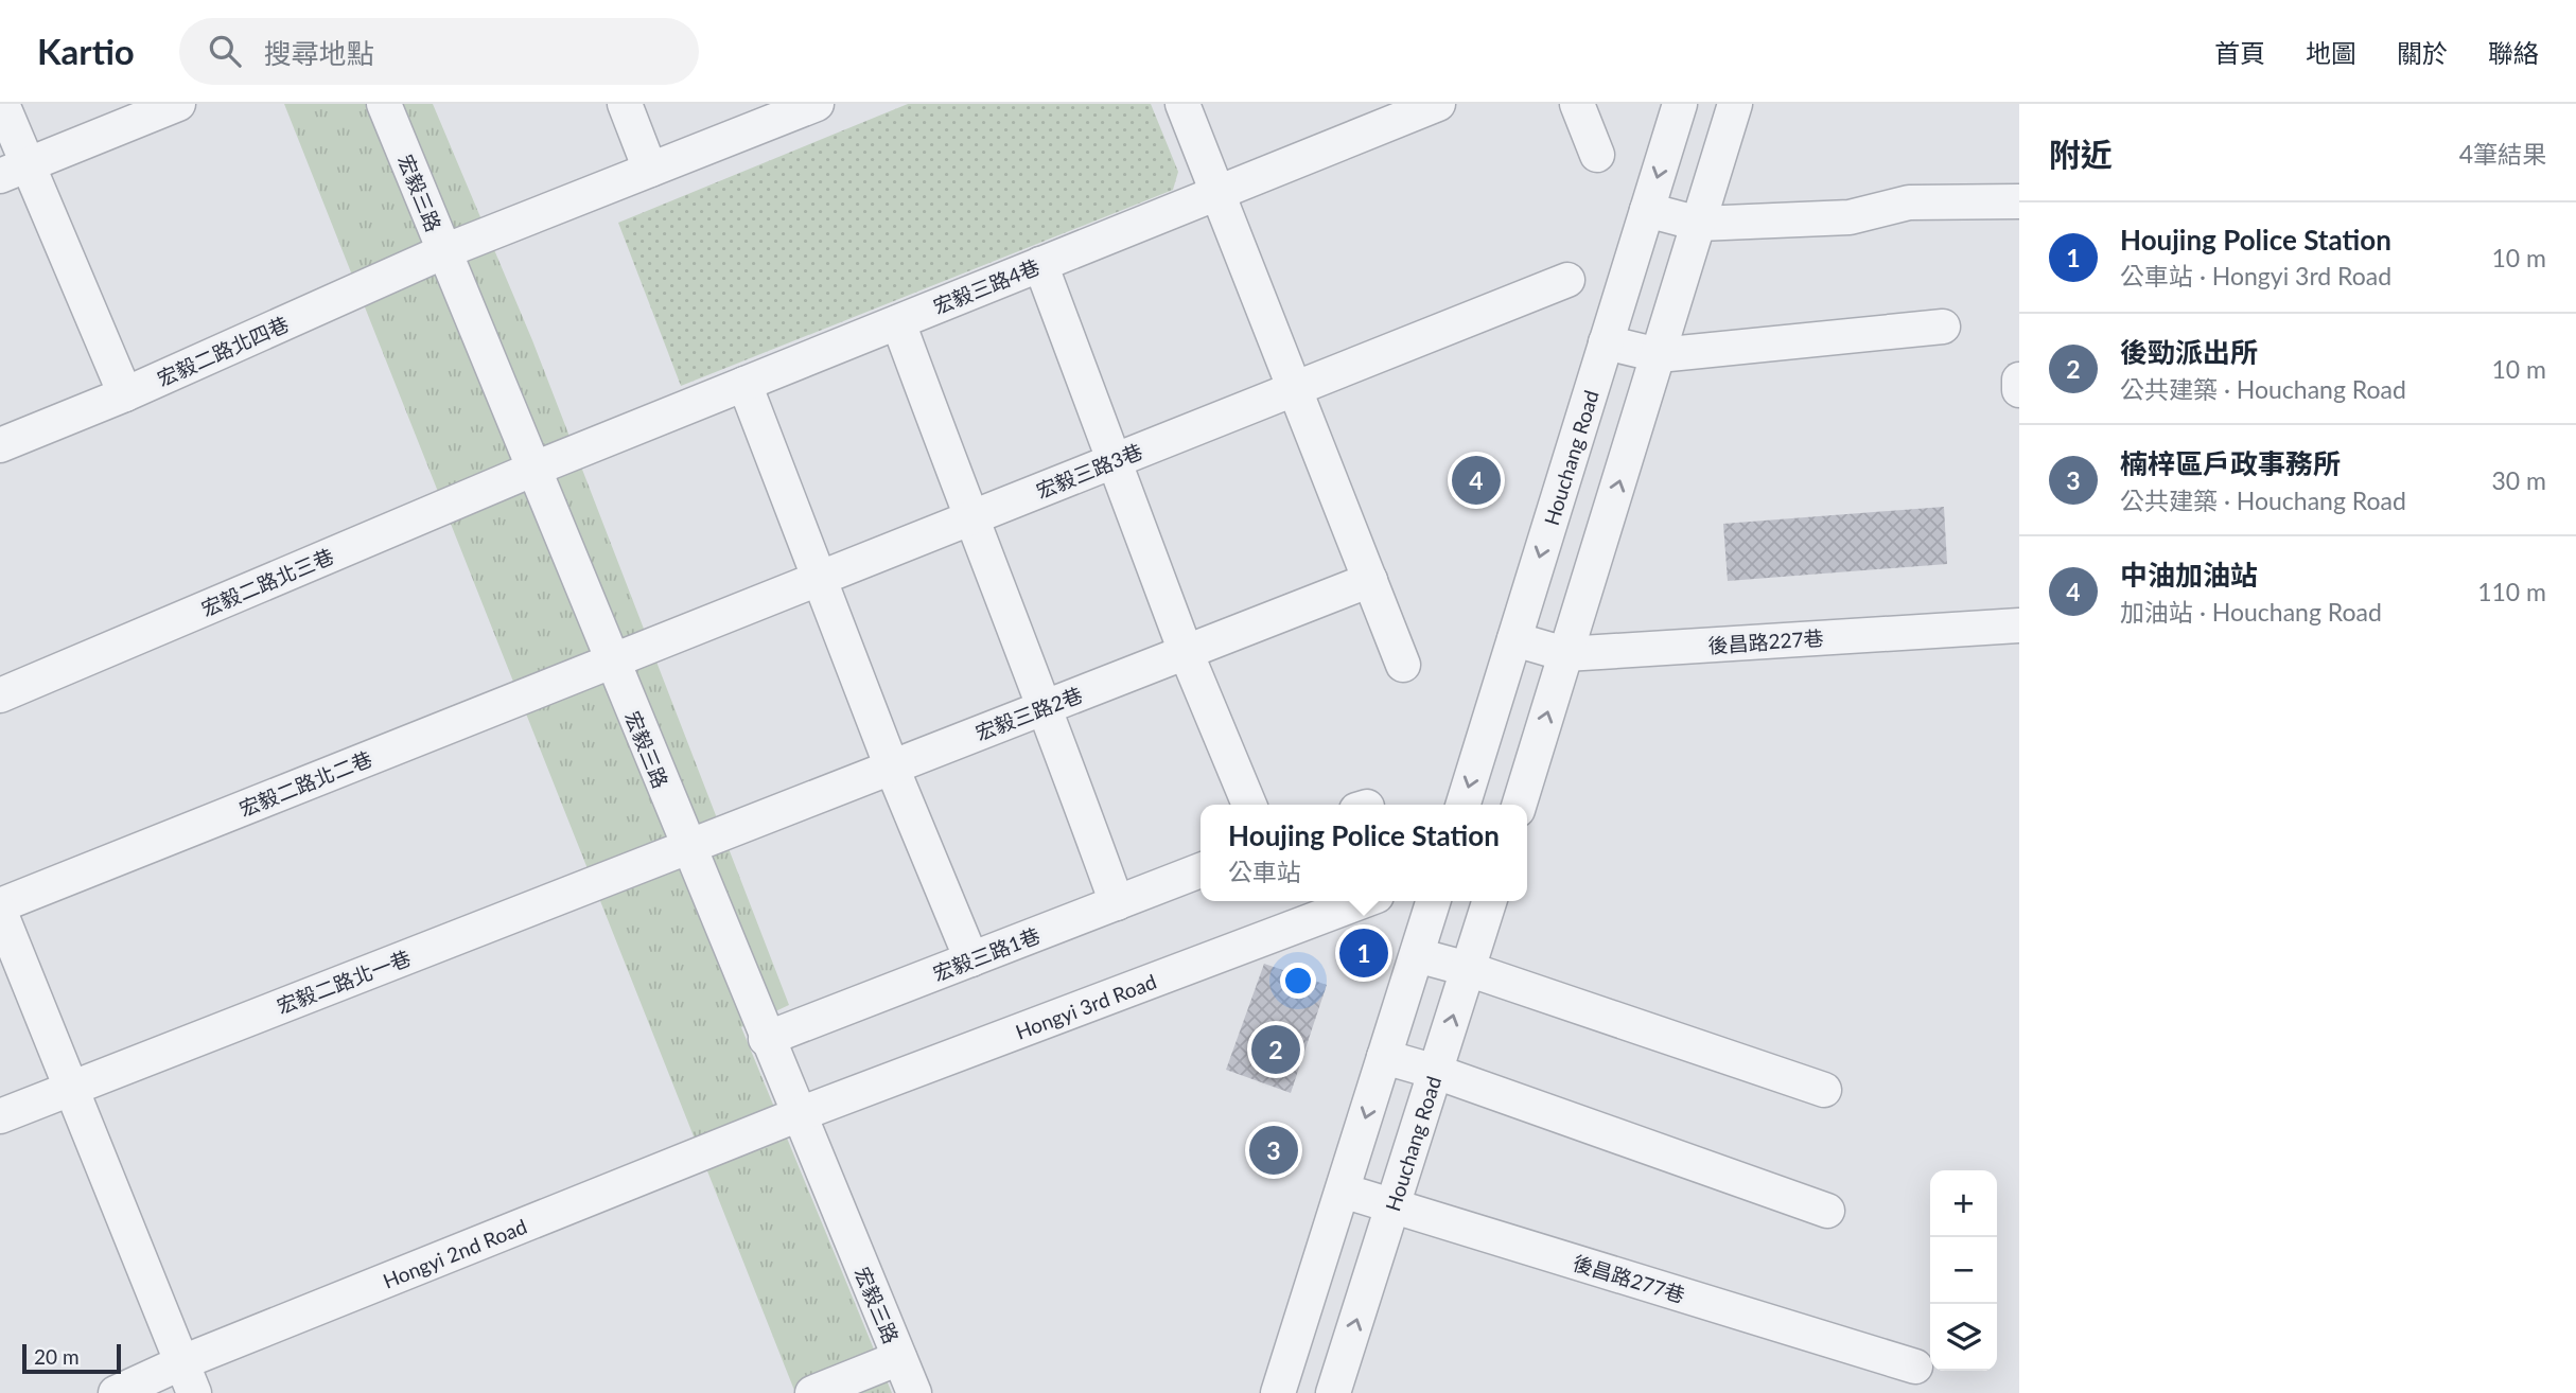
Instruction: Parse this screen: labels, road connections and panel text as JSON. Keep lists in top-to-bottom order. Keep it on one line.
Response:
{"streets":{"street":["宏毅三路","宏毅三路4巷","宏毅二路北四巷","Houchang Road","宏毅三路3巷","宏毅二路北三巷","後昌路227巷","宏毅三路2巷","宏毅二路北二巷","宏毅三路1巷","宏毅二路北一巷","Hongyi 3rd Road","Hongyi 2nd Road","後昌路277巷"]},"crossings":[["宏毅三路","宏毅三路4巷"],["宏毅三路","宏毅二路北四巷"],["宏毅三路","宏毅三路3巷"],["宏毅三路","宏毅二路北三巷"],["宏毅三路","宏毅三路2巷"],["宏毅三路","宏毅二路北二巷"],["宏毅三路","宏毅三路1巷"],["宏毅三路","宏毅二路北一巷"],["宏毅三路","Hongyi 3rd Road"],["宏毅三路","Hongyi 2nd Road"],["宏毅三路4巷","宏毅二路北三巷"],["Houchang Road","後昌路227巷"],["Houchang Road","後昌路277巷"],["宏毅三路3巷","宏毅二路北二巷"],["宏毅三路2巷","宏毅二路北一巷"],["Hongyi 3rd Road","Hongyi 2nd Road"]],"scale_bar":"20 m","page":{"header":"Kartio","search":"搜尋地點","nav":["首頁","地圖","關於","聯絡"],"heading":["附近","4筆結果"],"list":[{"mark":"1","name":"Houjing Police Station","note":"公車站 · Hongyi 3rd Road","value":"10 m"},{"mark":"2","name":"後勁派出所","note":"公共建築 · Houchang Road","value":"10 m"},{"mark":"3","name":"楠梓區戶政事務所","note":"公共建築 · Houchang Road","value":"30 m"},{"mark":"4","name":"中油加油站","note":"加油站 · Houchang Road","value":"110 m"}],"pins":["4","1","2","3"],"popup":["Houjing Police Station","公車站"],"map_buttons":["+","−"],"scale":"20 m"}}
